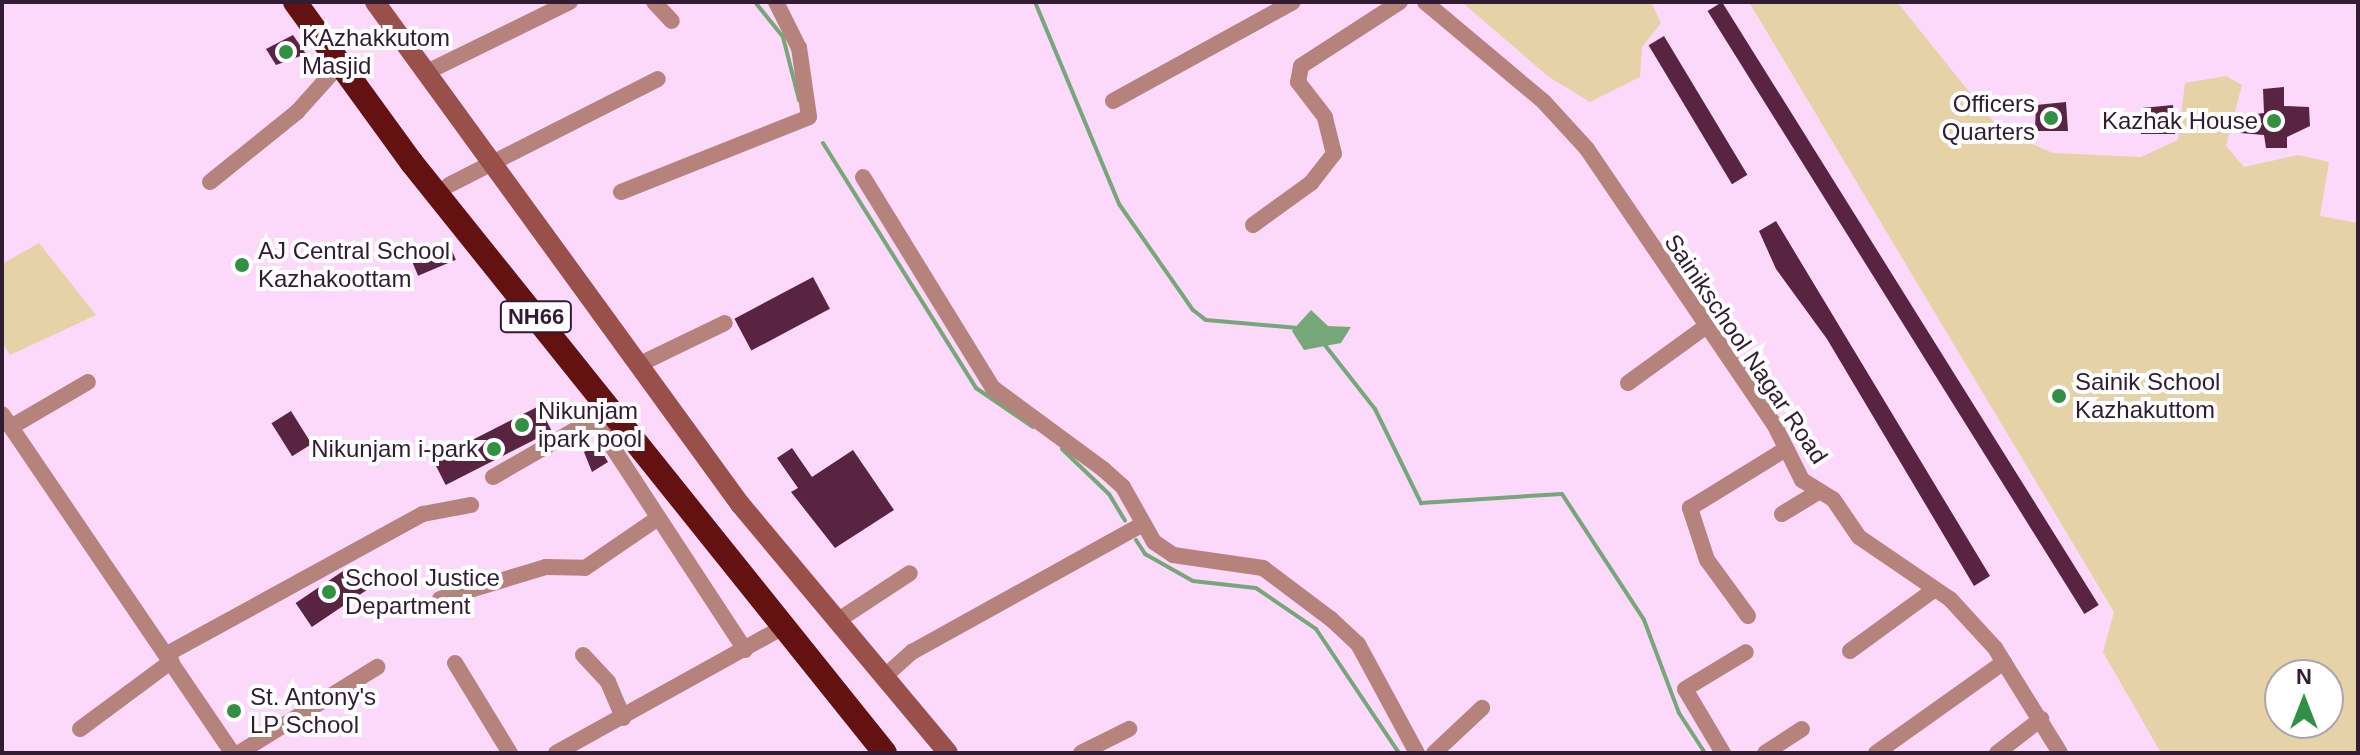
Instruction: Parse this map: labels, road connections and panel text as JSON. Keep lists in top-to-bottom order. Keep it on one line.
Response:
{"streets":{"highway":["NH66"],"street":["Sainikschool Nagar Road"]},"places":["KAzhakkutom Masjid","Officers Quarters","Kazhak House","AJ Central School Kazhakoottam","Sainik School Kazhakuttom","Nikunjam ipark pool","Nikunjam i-park","School Justice Department","St. Antony's LP School"],"north":"top"}
